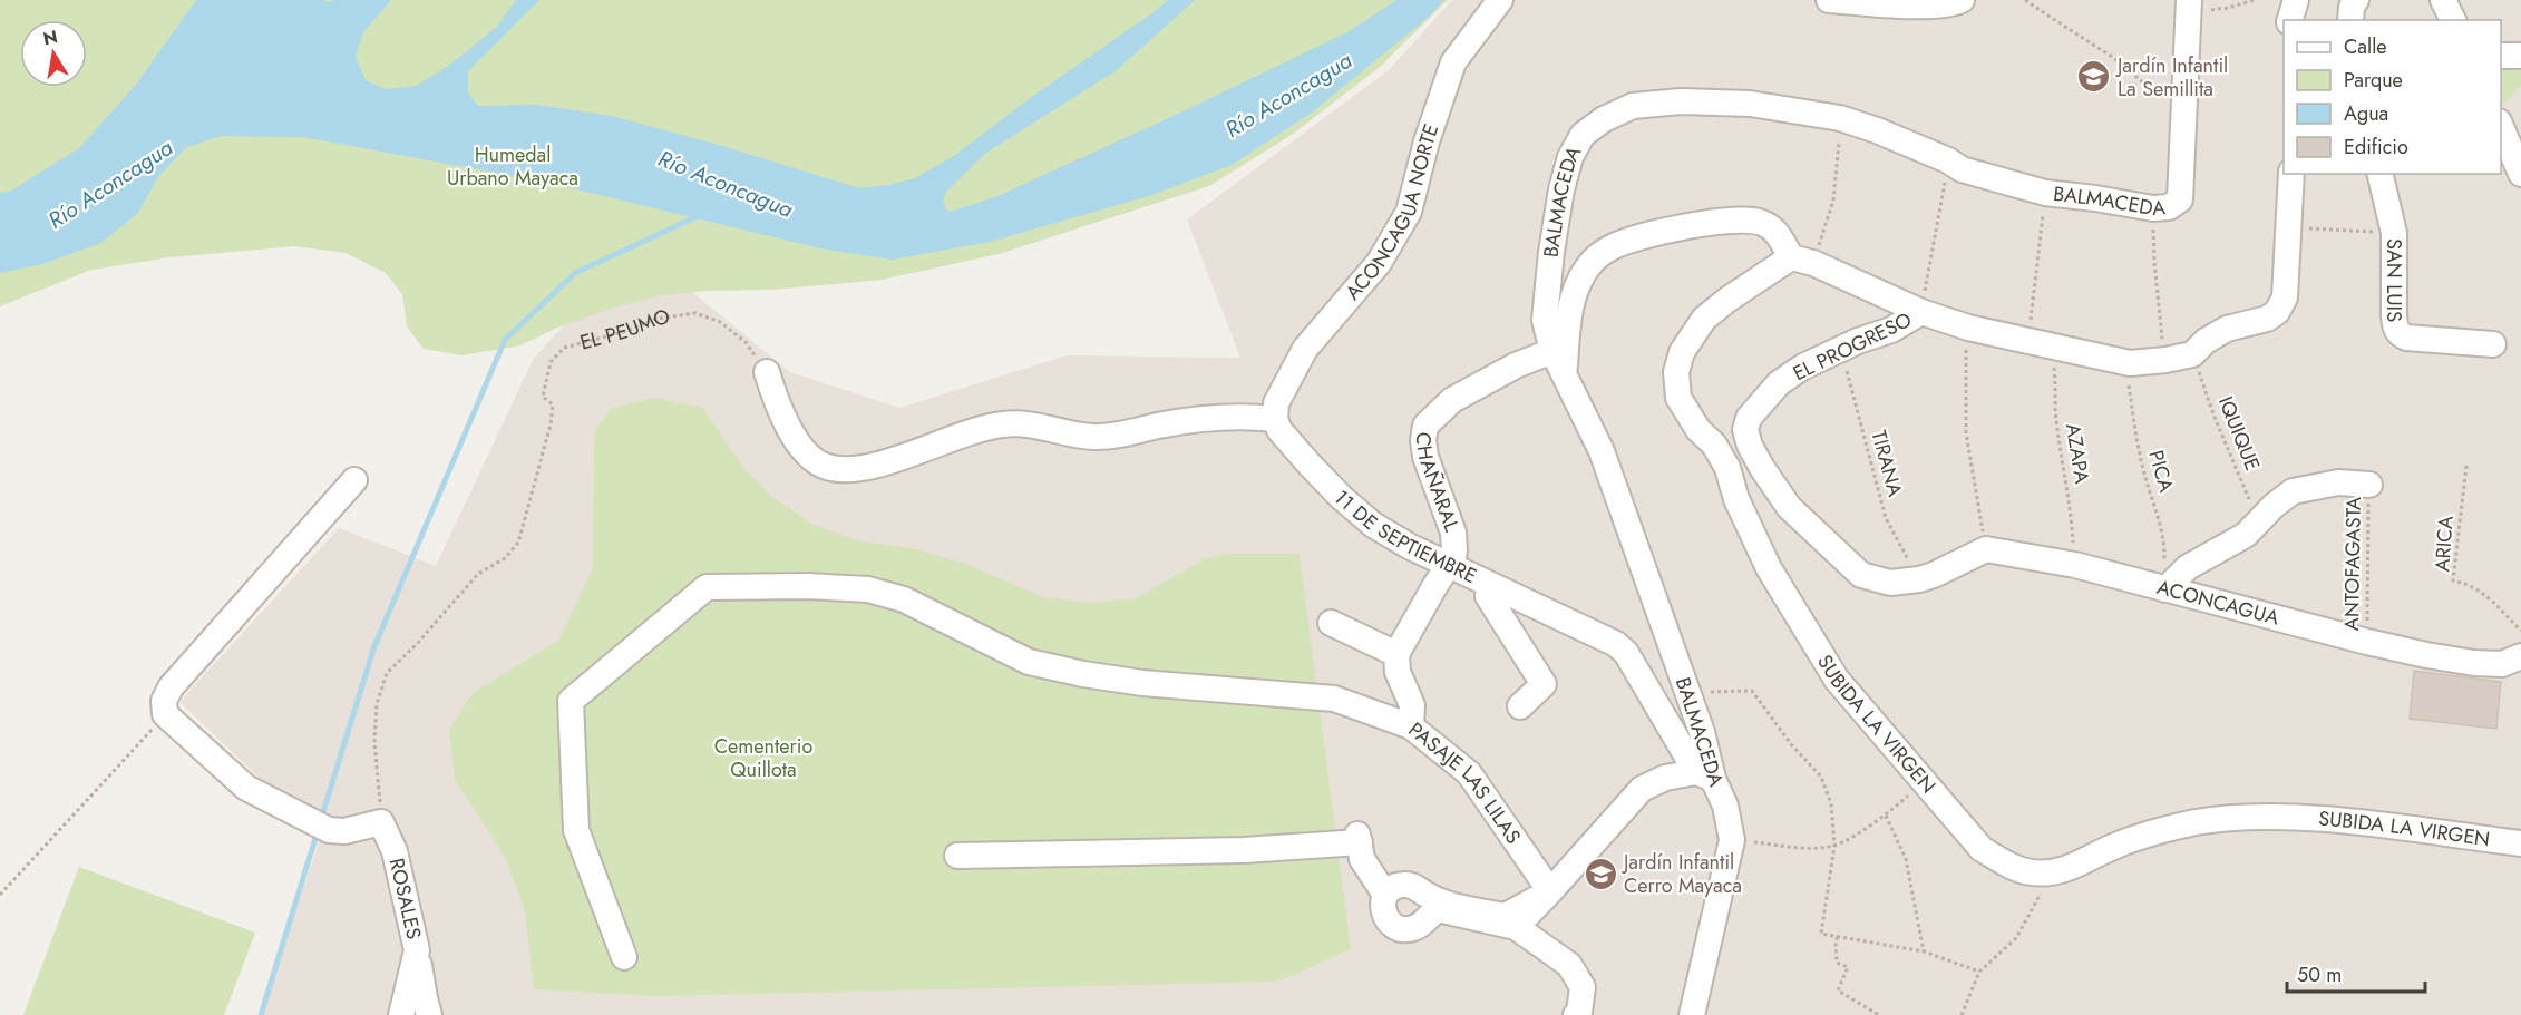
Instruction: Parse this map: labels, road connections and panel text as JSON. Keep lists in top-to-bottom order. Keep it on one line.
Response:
{"streets":{"street":["BALMACEDA","ACONCAGUA NORTE","SAN LUIS","EL PROGRESO","CHAÑARAL","11 DE SEPTIEMBRE","ACONCAGUA","SUBIDA LA VIRGEN","PASAJE LAS LILAS","ROSALES"],"path":["EL PEUMO","IQUIQUE","AZAPA","TIRANA","PICA","ARICA","ANTOFAGASTA"]},"crossings":[["BALMACEDA","CHAÑARAL"],["BALMACEDA","11 DE SEPTIEMBRE"],["ACONCAGUA NORTE","11 DE SEPTIEMBRE"],["EL PEUMO","ROSALES"],["EL PROGRESO","IQUIQUE"],["EL PROGRESO","AZAPA"],["EL PROGRESO","TIRANA"],["EL PROGRESO","PICA"],["AZAPA","ACONCAGUA"],["PICA","ACONCAGUA"],["CHAÑARAL","11 DE SEPTIEMBRE"],["ANTOFAGASTA","ACONCAGUA"]],"water":["Río Aconcagua"],"parks":["Humedal Urbano Mayaca","Cementerio Quillota"],"places":{"school or university":["Jardín Infantil La Semillita","Jardín Infantil Cerro Mayaca"]},"legend":["Calle","Parque","Agua","Edificio"],"scale_bar":"50 m","north":"top"}
